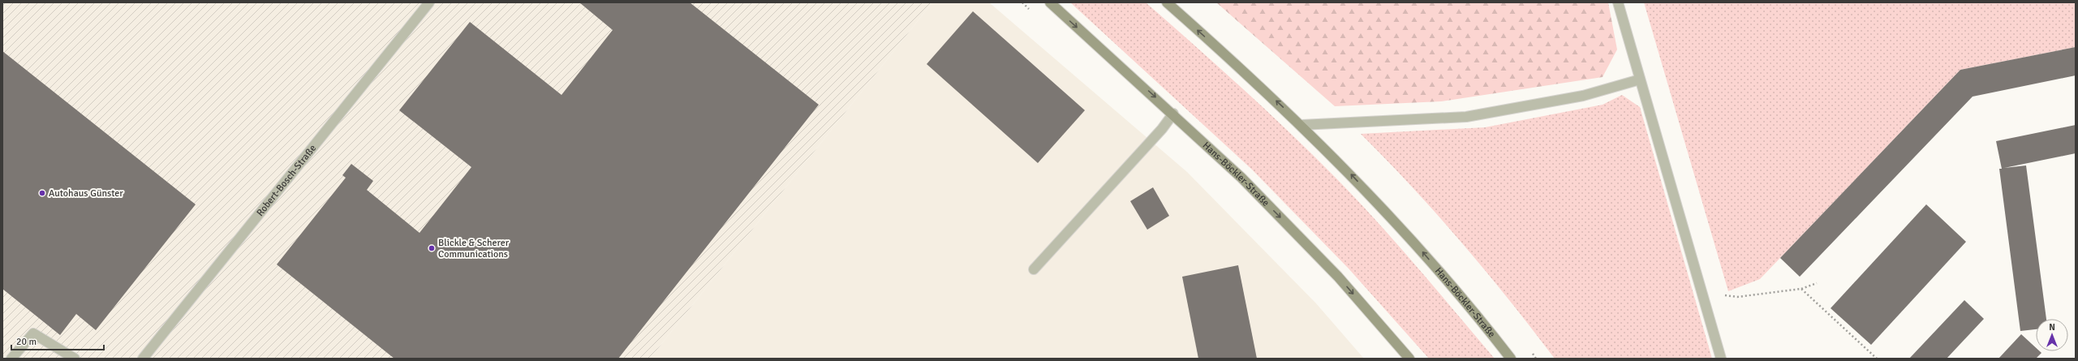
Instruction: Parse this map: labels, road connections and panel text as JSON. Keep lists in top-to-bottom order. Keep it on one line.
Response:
{"streets":{"main road":["Hans-Böckler-Straße"],"street":["Robert-Bosch-Straße"]},"places":["Autohaus Günster","Blickle & Scherer Communications"],"scale_bar":"20 m","north":"top"}
